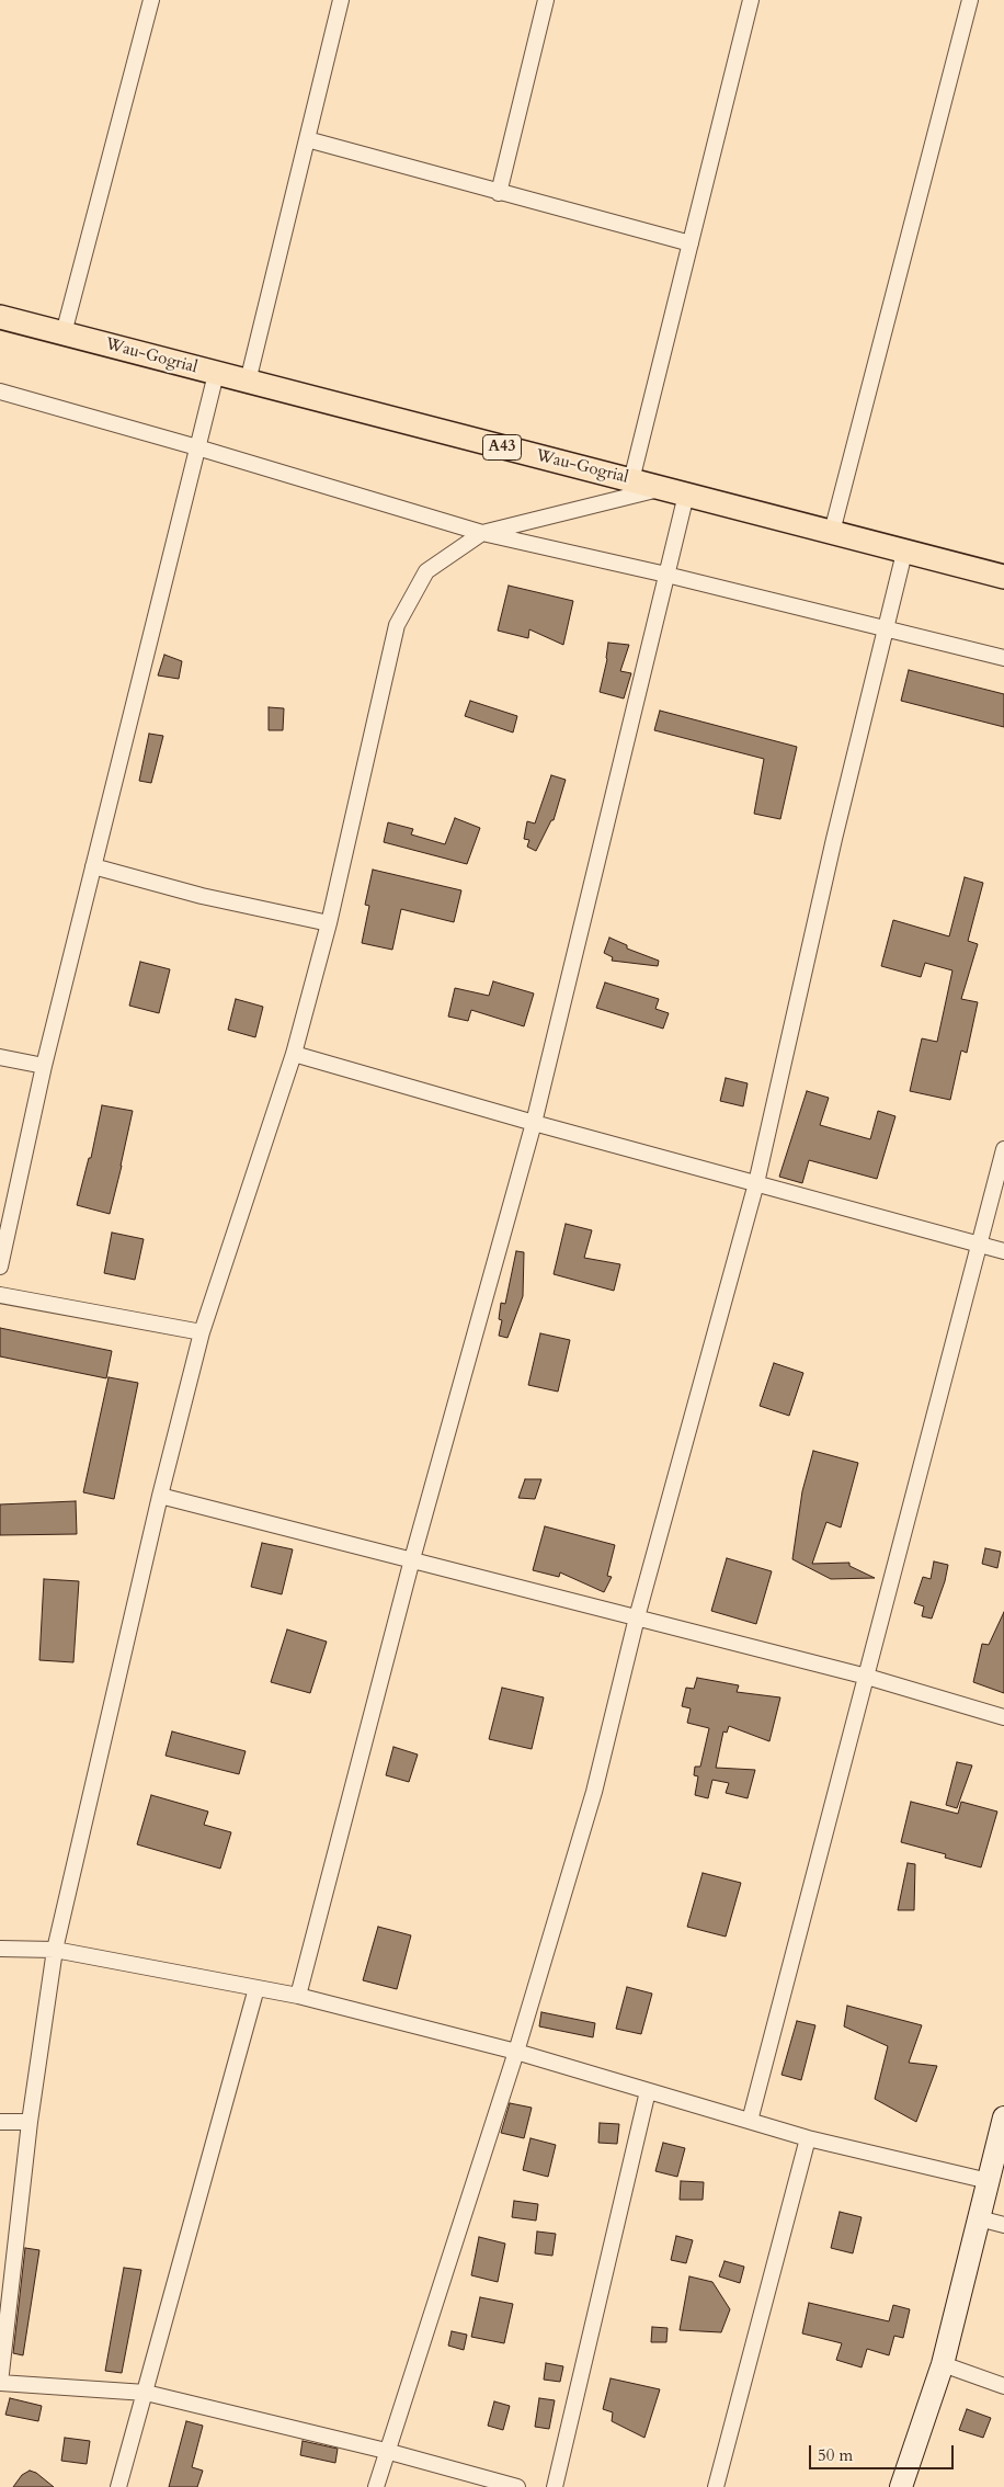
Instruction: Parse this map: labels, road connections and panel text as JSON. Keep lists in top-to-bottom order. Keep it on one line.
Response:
{"streets":{"main road":["Wau-Gogrial","A43"]},"scale_bar":"50 m"}
